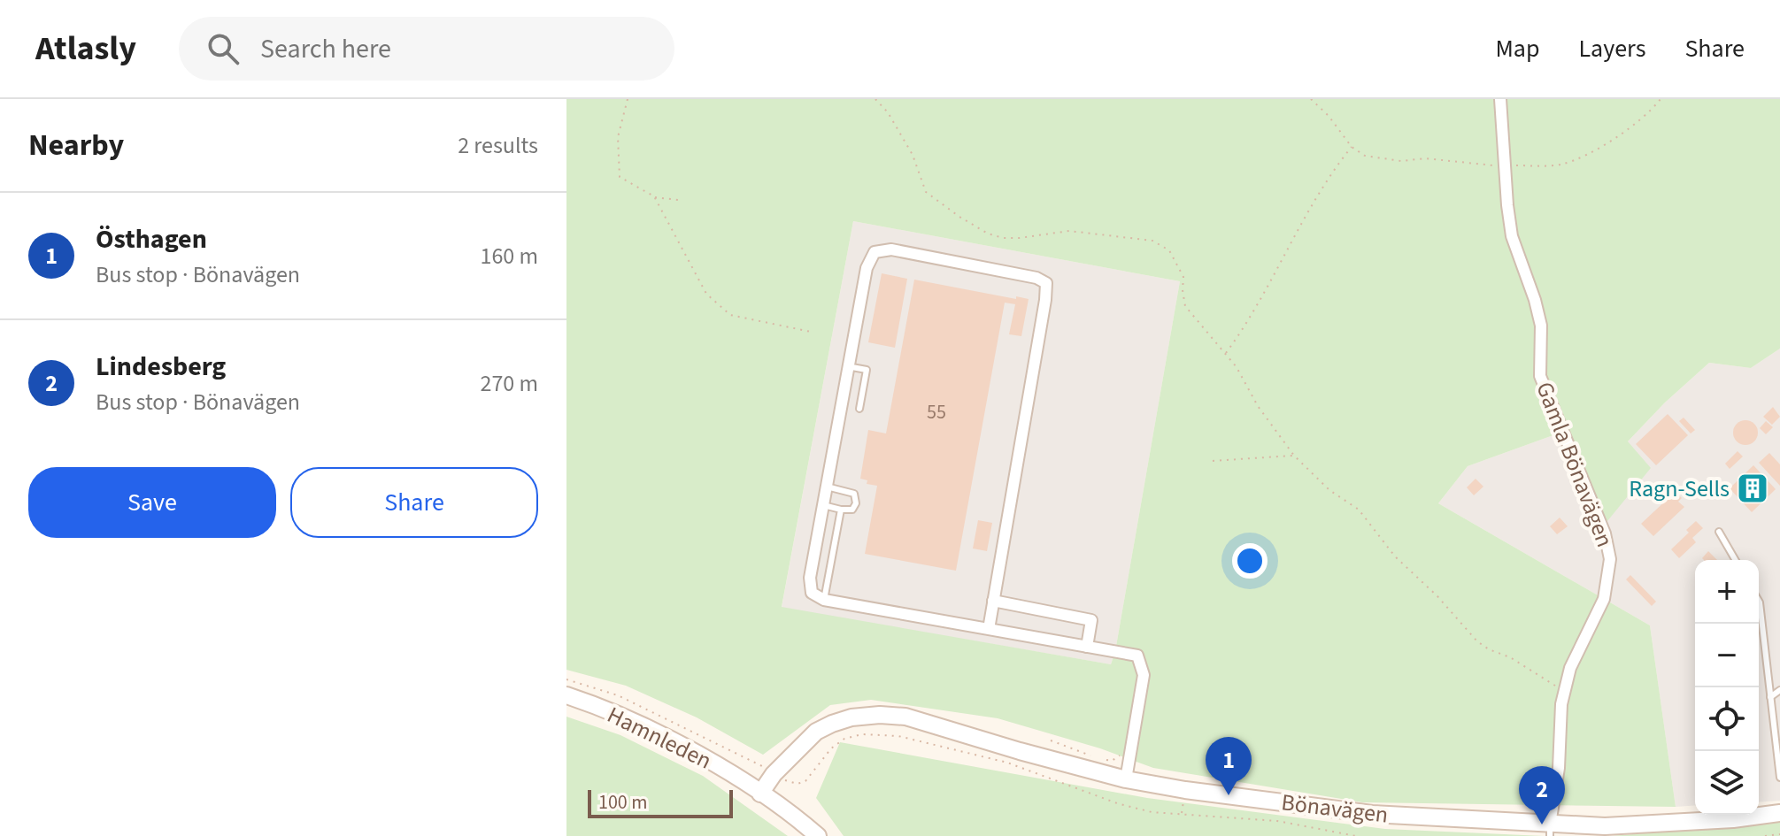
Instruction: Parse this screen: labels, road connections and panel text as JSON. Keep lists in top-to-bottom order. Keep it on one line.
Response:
{"streets":{"street":["Gamla Bönavägen","Hamnleden","Bönavägen"]},"crossings":[["Gamla Bönavägen","Bönavägen"],["Hamnleden","Bönavägen"]],"places":{"building":["Ragn-Sells"]},"house_numbers":["55"],"scale_bar":"100 m","page":{"header":"Atlasly","search":"Search here","nav":["Map","Layers","Share"],"heading":["Nearby","2 results"],"list":[{"mark":"1","name":"Östhagen","note":"Bus stop · Bönavägen","value":"160 m"},{"mark":"2","name":"Lindesberg","note":"Bus stop · Bönavägen","value":"270 m"}],"buttons":["Save","Share"],"map_buttons":["+","−"],"pins":["1","2"],"scale":"100 m"}}
